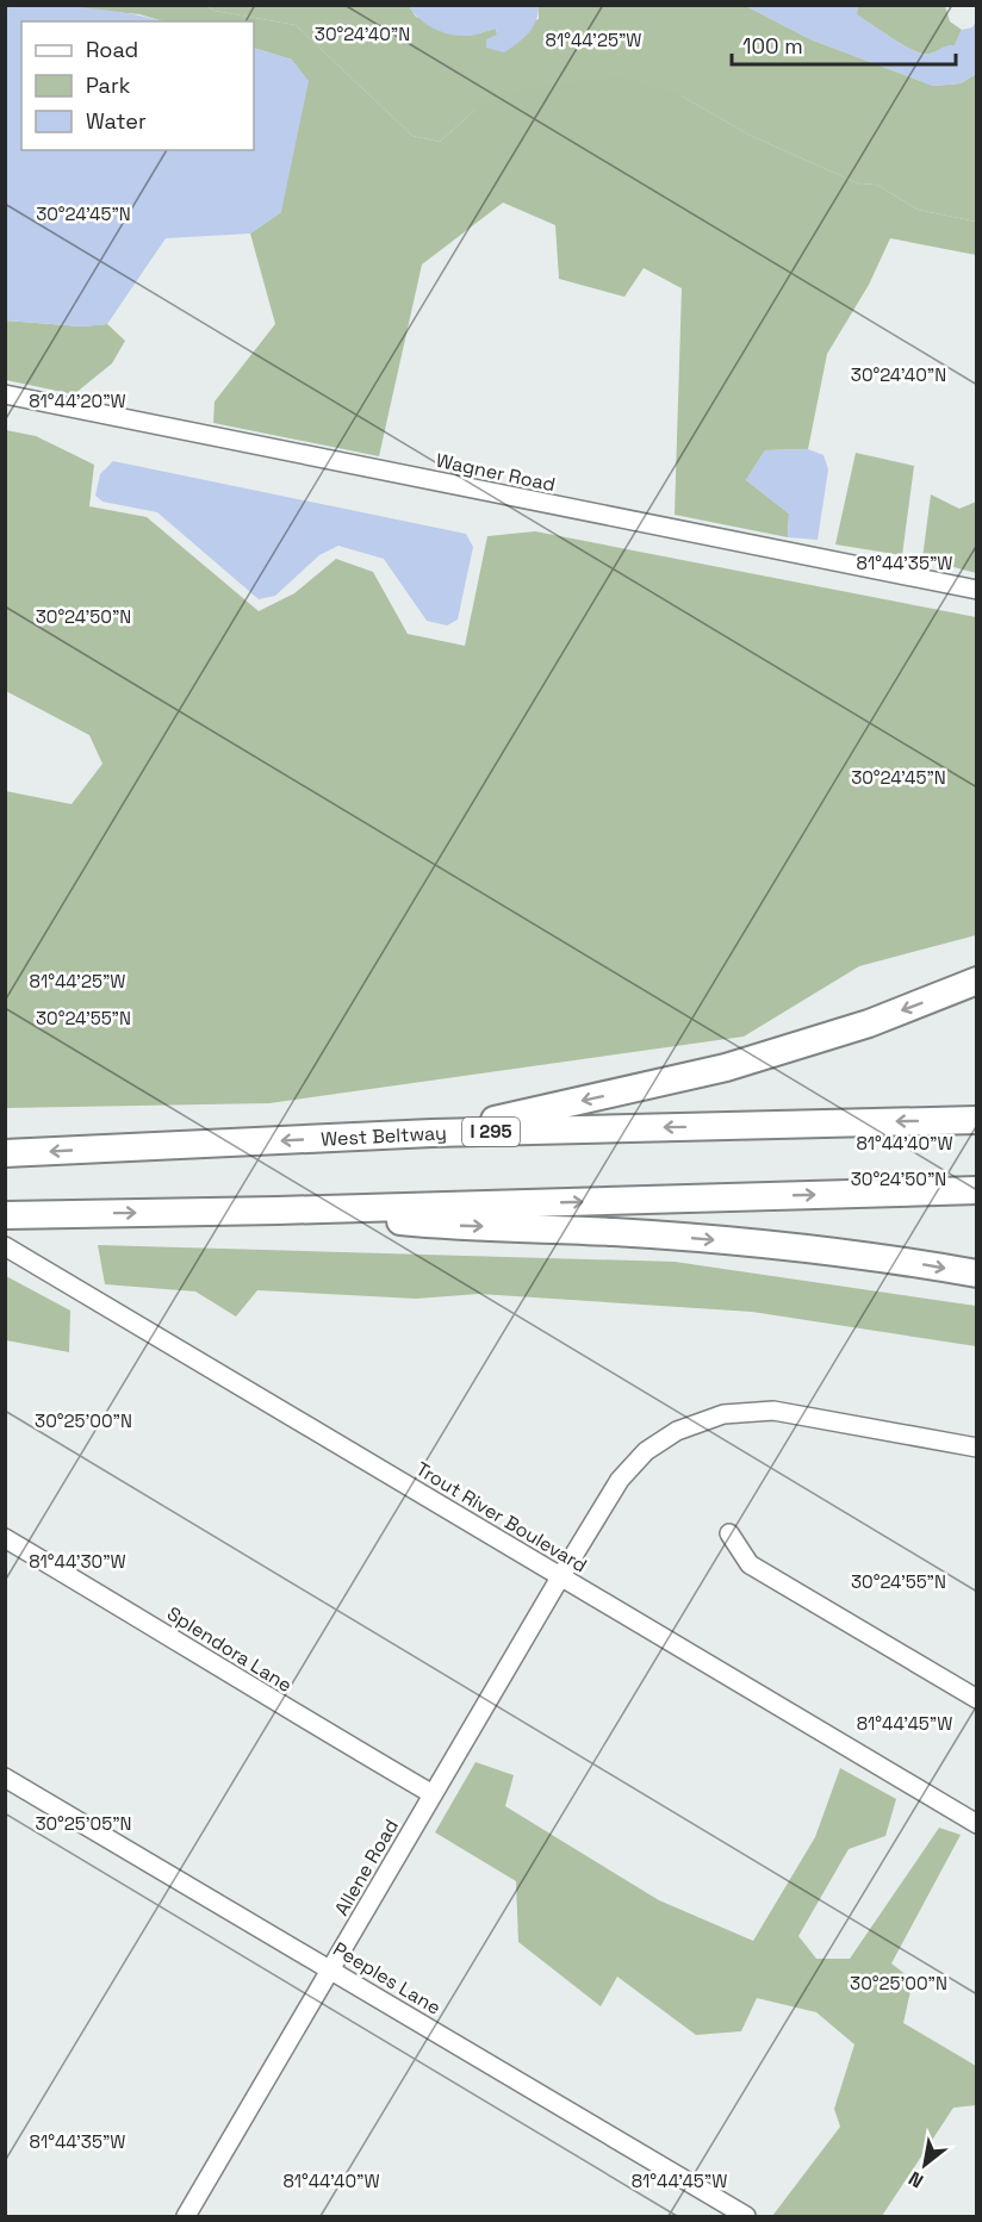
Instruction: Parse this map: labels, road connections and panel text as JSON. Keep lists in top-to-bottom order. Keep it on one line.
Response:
{"streets":{"highway":["I 295","West Beltway"],"street":["Wagner Road","Trout River Boulevard","Splendora Lane","Allene Road","Peeples Lane"]},"crossings":[["Trout River Boulevard","Allene Road"],["Splendora Lane","Allene Road"],["Allene Road","Peeples Lane"]],"legend":["Road","Park","Water"],"scale_bar":"100 m","north":"bottom left","coordinates":["30°24'40\"N","81°44'25\"W","30°24'45\"N","81°44'20\"W","81°44'35\"W","30°24'50\"N","30°24'55\"N","81°44'40\"W","30°25'00\"N","81°44'30\"W","81°44'45\"W","30°25'05\"N"]}
